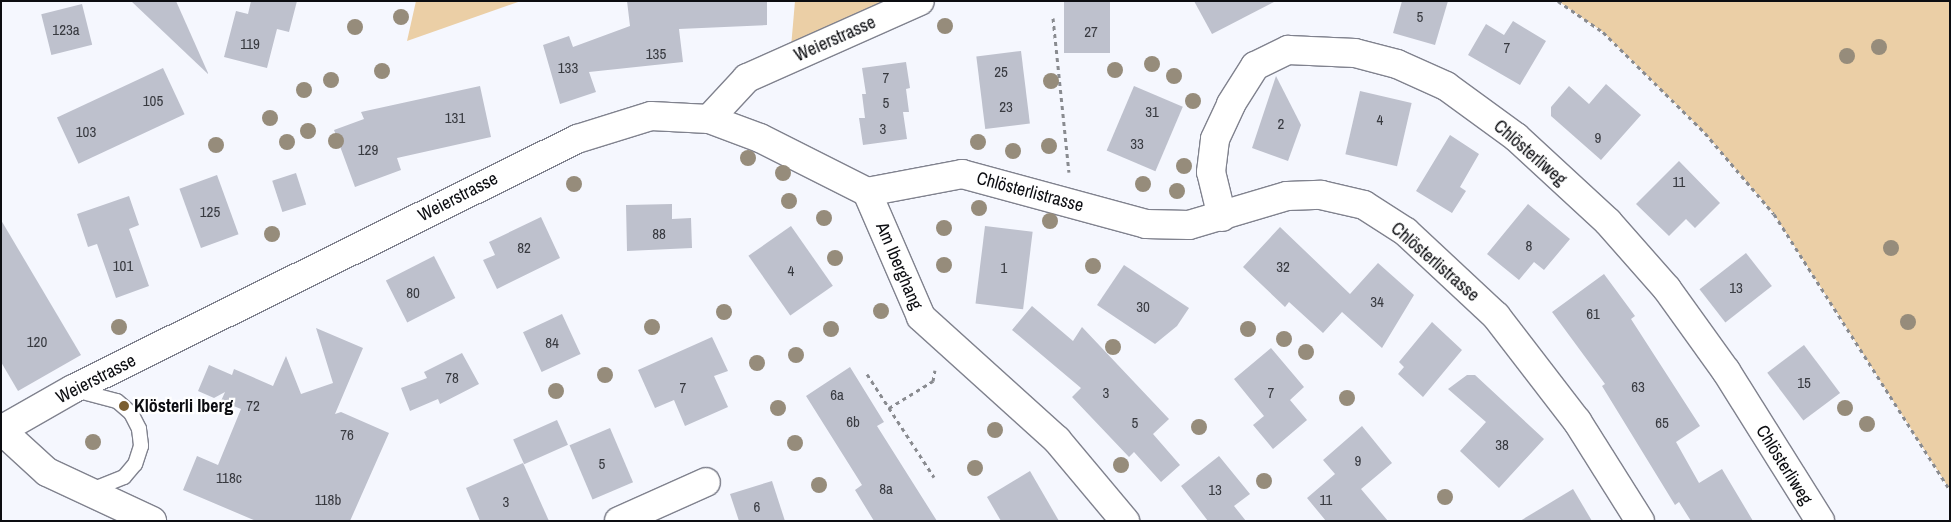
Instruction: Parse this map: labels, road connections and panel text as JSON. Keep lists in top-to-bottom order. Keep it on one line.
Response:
{"streets":{"street":["Weierstrasse","Chlösterliweg","Chlösterlistrasse","Am Iberghang"]},"crossings":[["Chlösterliweg","Chlösterlistrasse"],["Chlösterlistrasse","Am Iberghang"]],"places":["Klösterli Iberg"],"house_numbers":["5","123a","27","119","7","135","133","25","7","105","5","23","31","131","4","2","3","103","9","33","129","11","125","88","8","82","101","32","1","4","13","80","34","30","61","120","84","78","15","63","7","3","7","6a","72","6b","5","65","76","38","9","5","118c","8a","13","118b","11","3","6"]}
